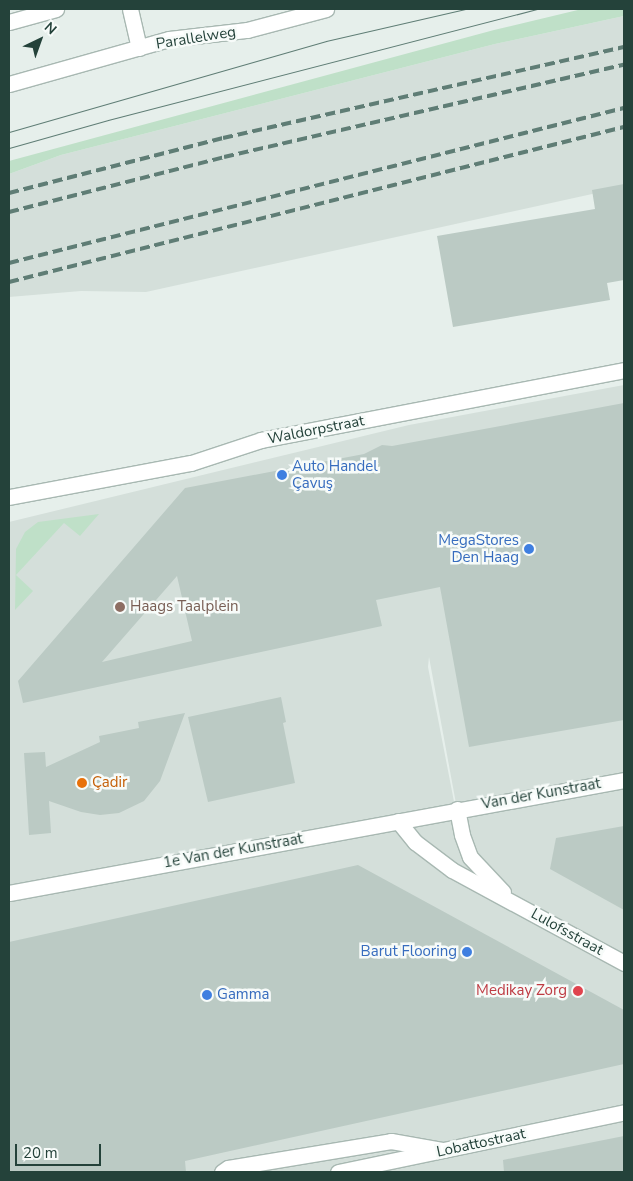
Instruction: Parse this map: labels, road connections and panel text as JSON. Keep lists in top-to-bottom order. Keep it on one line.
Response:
{"streets":{"street":["Parallelweg","Waldorpstraat","Van der Kunstraat","1e Van der Kunstraat","Lulofsstraat","Lobattostraat"]},"crossings":[["Van der Kunstraat","1e Van der Kunstraat"],["Van der Kunstraat","Lulofsstraat"],["1e Van der Kunstraat","Lulofsstraat"]],"places":["Auto Handel Çavuş","MegaStores Den Haag","Haags Taalplein","Çadir","Barut Flooring","Medikay Zorg","Gamma"],"scale_bar":"20 m","north":"top right"}
